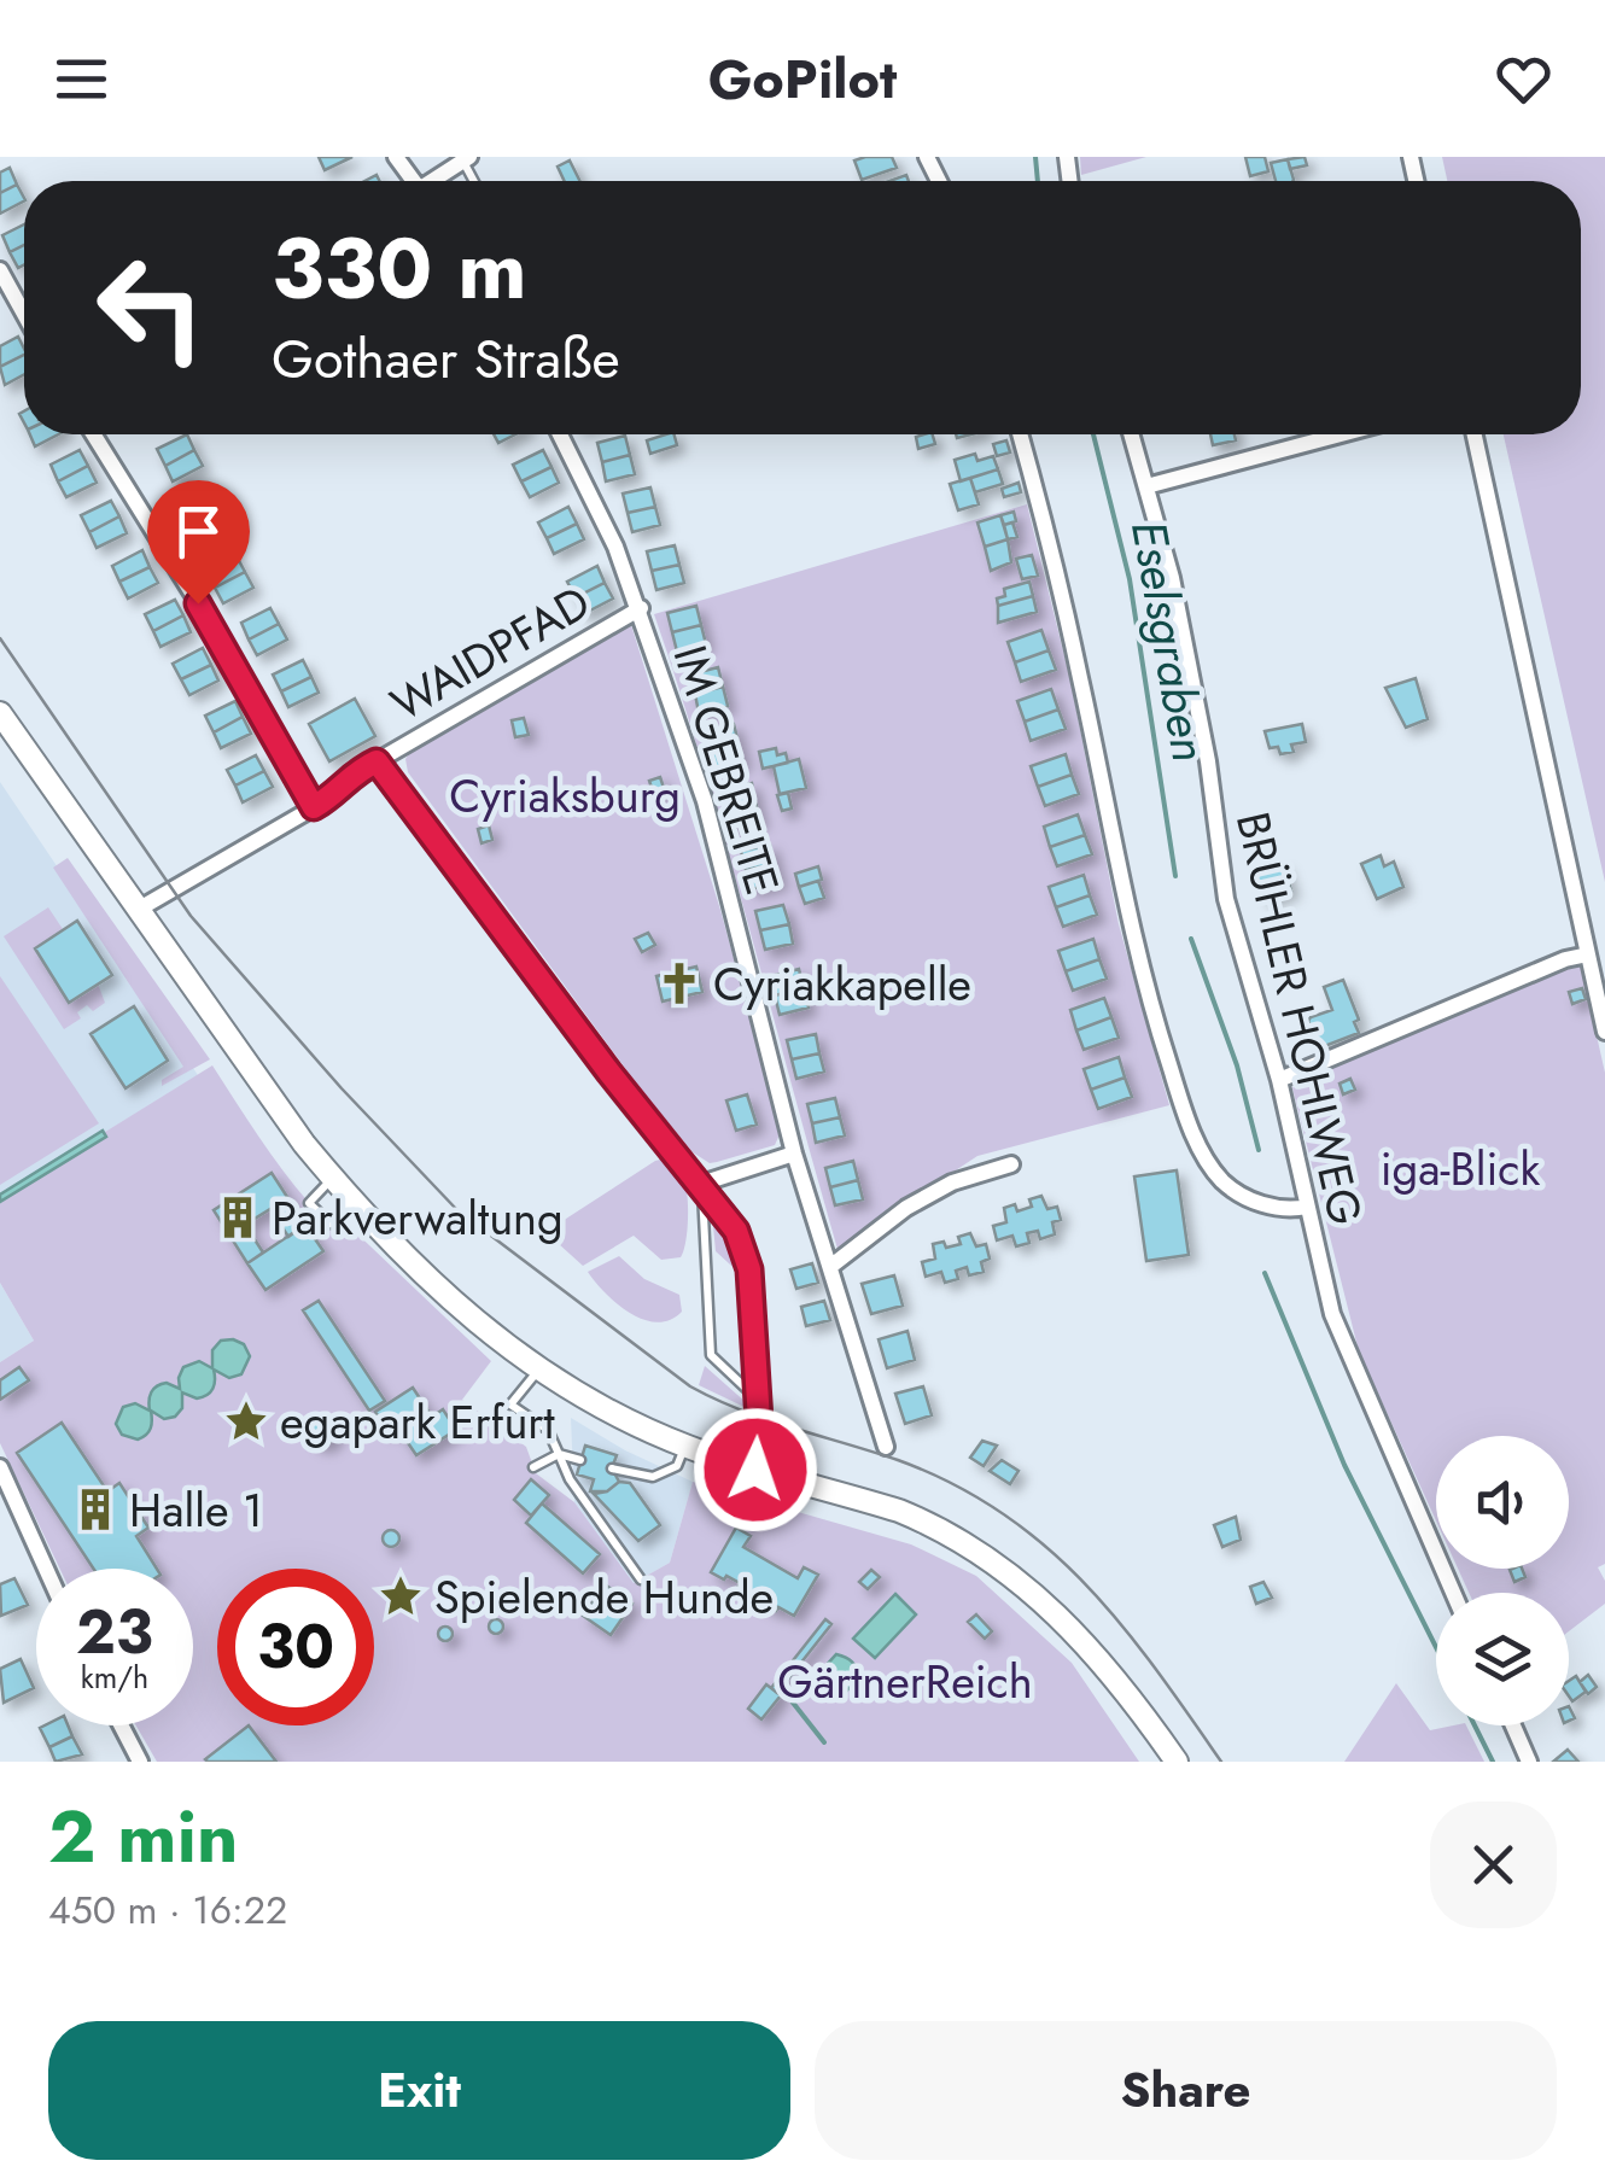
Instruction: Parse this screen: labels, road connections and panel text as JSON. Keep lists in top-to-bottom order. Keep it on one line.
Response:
{"streets":{"street":["WAIDPFAD","IM GEBREITE","BRÜHLER HOHLWEG"]},"crossings":[["WAIDPFAD","IM GEBREITE"]],"water":["Eselsgraben"],"parks":["Cyriaksburg","iga-Blick","GärtnerReich"],"places":{"church":["Cyriakkapelle"],"building":["Parkverwaltung","Halle 1"],"place":["egapark Erfurt","Spielende Hunde"]},"page":{"header":"GoPilot","turn":["330 m","Gothaer Straße"],"speed":"23 km/h","limit":"30","heading":["2 min","450 m · 16:22"],"buttons":["Exit","Share"]}}
